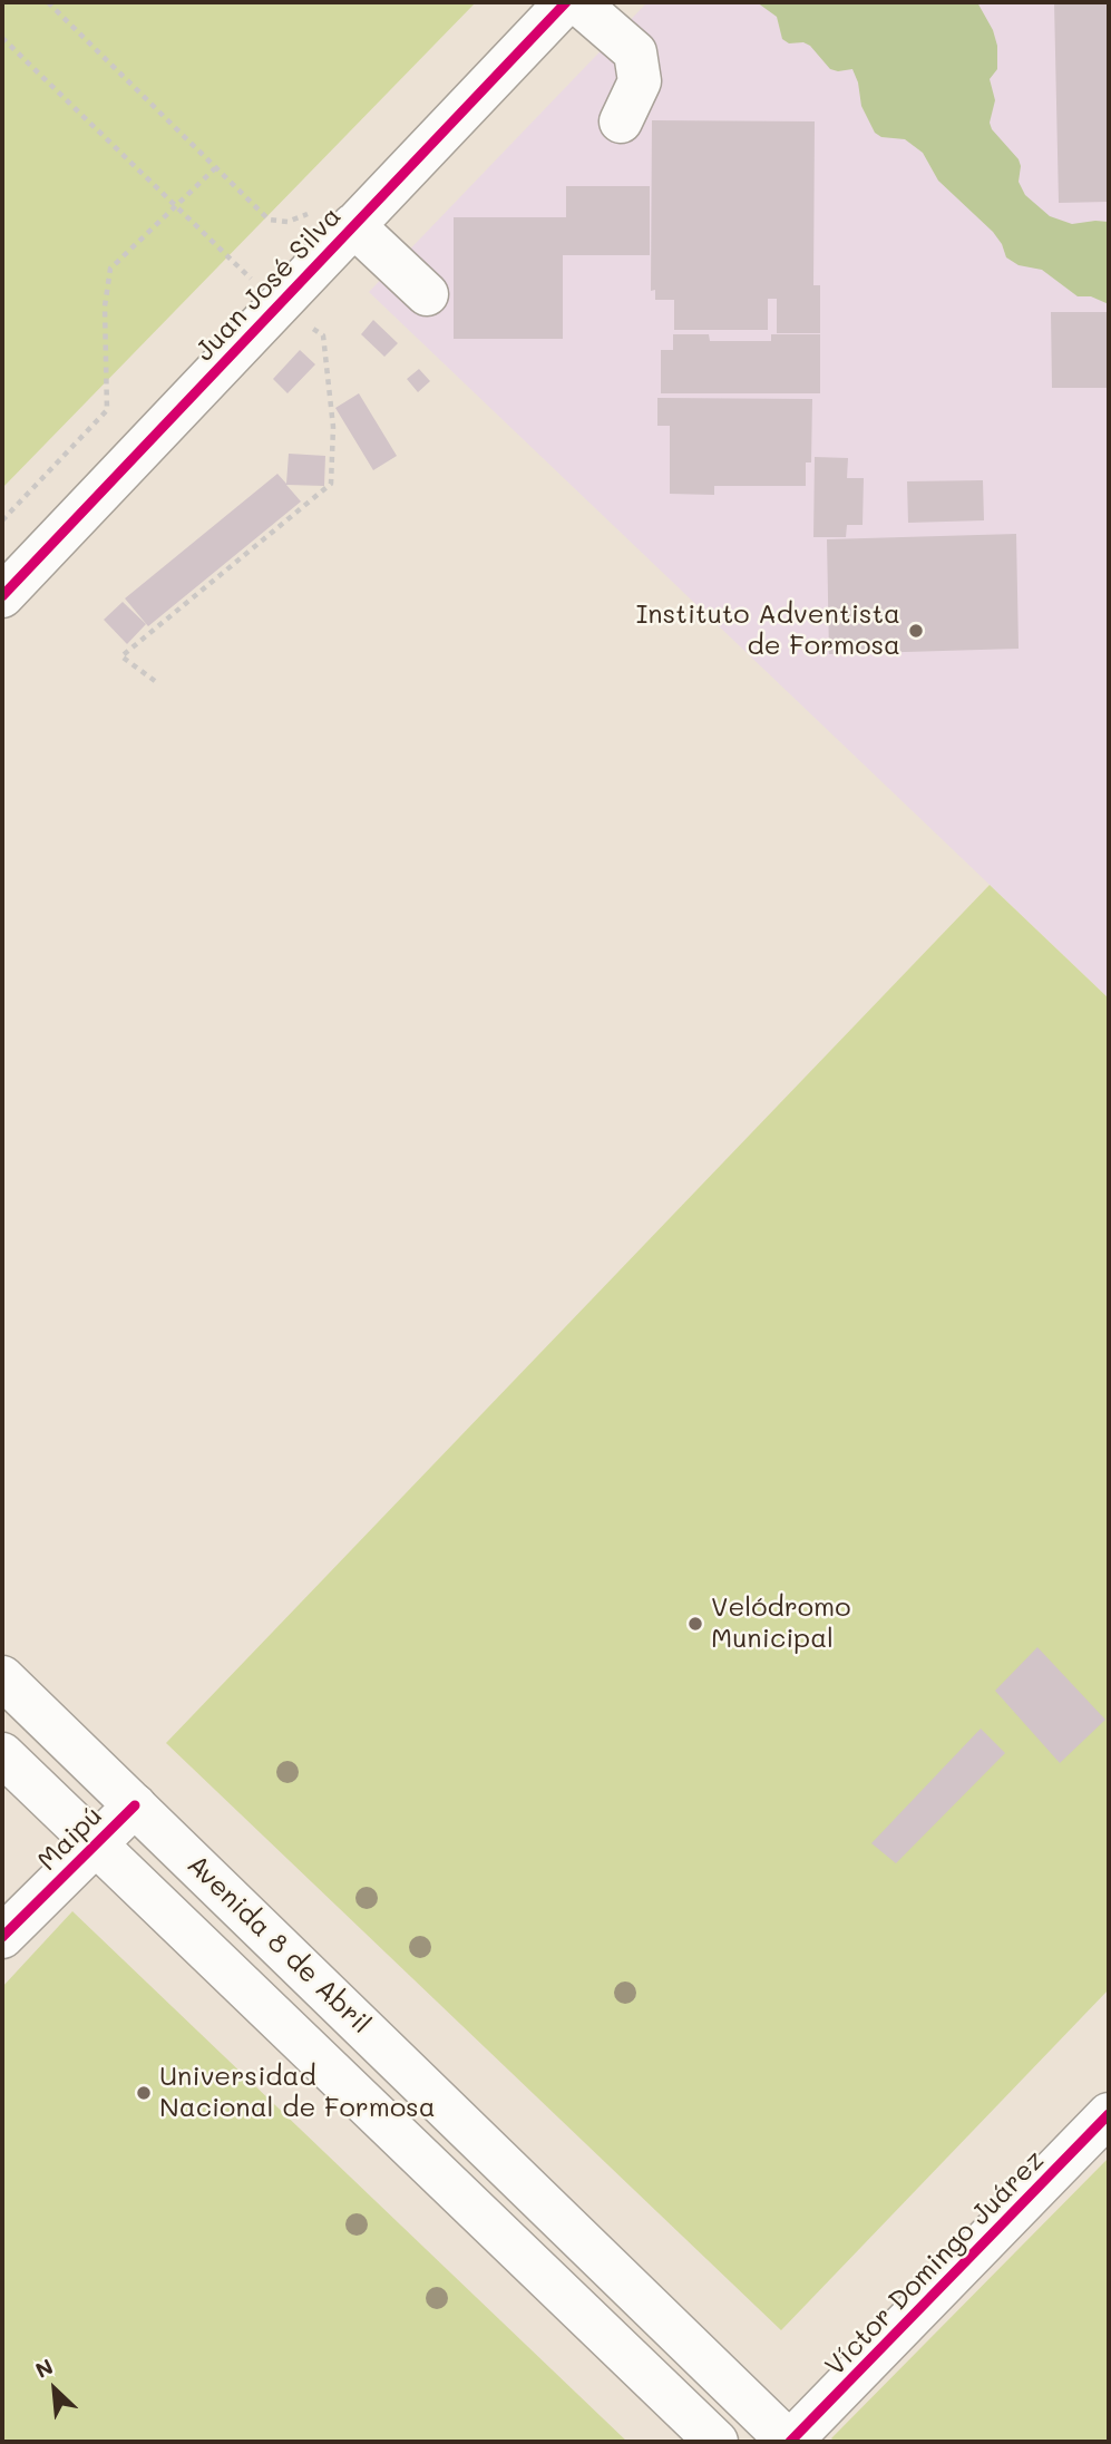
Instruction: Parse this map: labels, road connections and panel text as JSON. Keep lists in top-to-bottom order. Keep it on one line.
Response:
{"streets":{"main road":["Juan José Silva","Maipú","Avenida 8 de Abril","Víctor Domingo Juárez"]},"crossings":[["Maipú","Avenida 8 de Abril"],["Avenida 8 de Abril","Víctor Domingo Juárez"]],"places":["Instituto Adventista de Formosa","Velódromo Municipal","Universidad Nacional de Formosa"],"north":"top left"}
